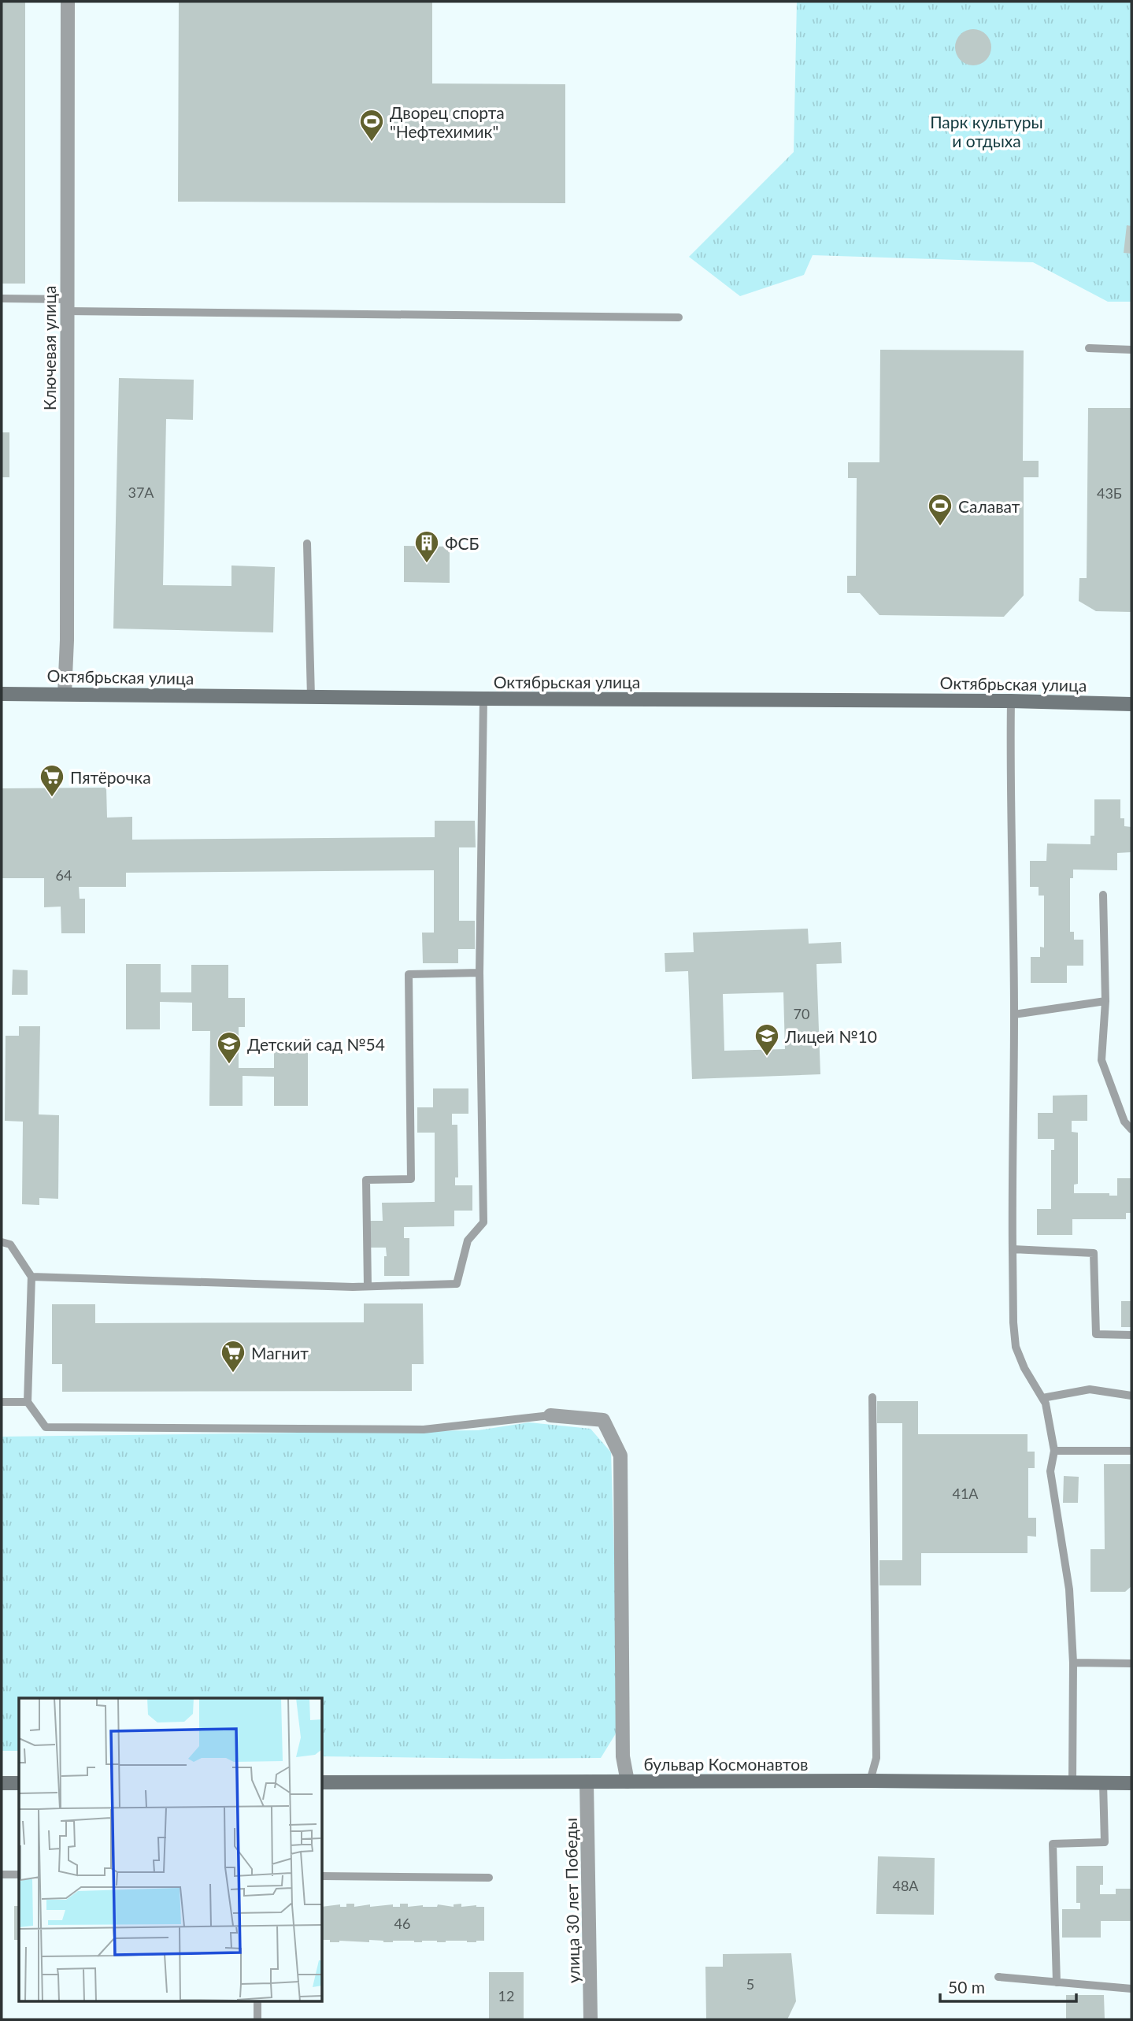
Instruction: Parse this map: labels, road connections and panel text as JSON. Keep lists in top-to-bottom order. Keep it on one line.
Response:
{"streets":{"street":["Ключевая улица","Октябрьская улица","бульвар Космонавтов","улица 30 лет Победы"]},"crossings":[["Ключевая улица","Октябрьская улица"],["бульвар Космонавтов","улица 30 лет Победы"]],"parks":["Парк культуры и отдыха"],"places":{"sports":["Дворец спорта \"Нефтехимик\"","Салават"],"building":["ФСБ"],"supermarket":["Пятёрочка","Магнит"],"school or university":["Лицей №10","Детский сад №54"]},"house_numbers":["37А","43Б","64","70","41А","48А","46","5","12"],"scale_bar":"50 m"}
